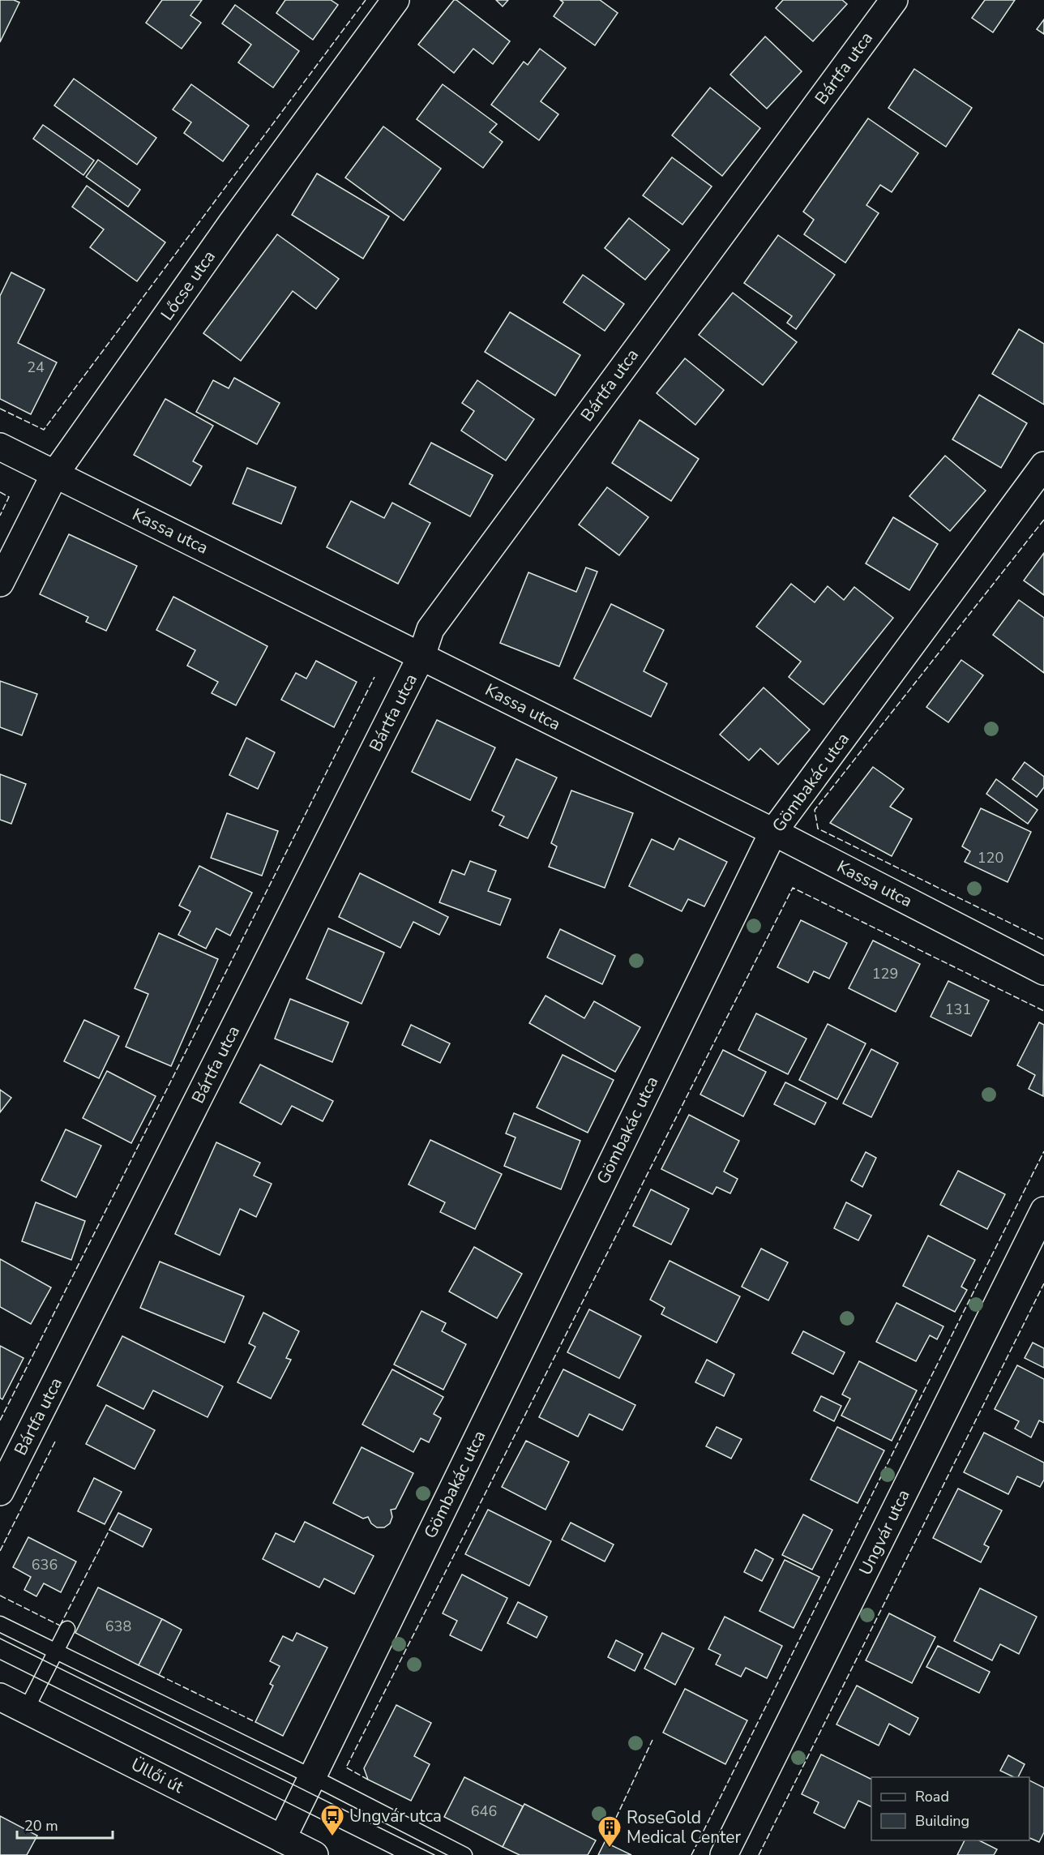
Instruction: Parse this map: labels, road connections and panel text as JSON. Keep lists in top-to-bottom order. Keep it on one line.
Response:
{"streets":{"street":["Bártfa utca","Lőcse utca","Kassa utca","Gömbakác utca","Ungvár utca","Üllői út"]},"crossings":[["Bártfa utca","Kassa utca"],["Lőcse utca","Kassa utca"],["Kassa utca","Gömbakác utca"],["Gömbakác utca","Üllői út"]],"places":{"bus stop":["Ungvár utca"],"building":["RoseGold Medical Center"]},"house_numbers":["24","120","129","131","636","638","646"],"legend":["Road","Building"],"scale_bar":"20 m"}
